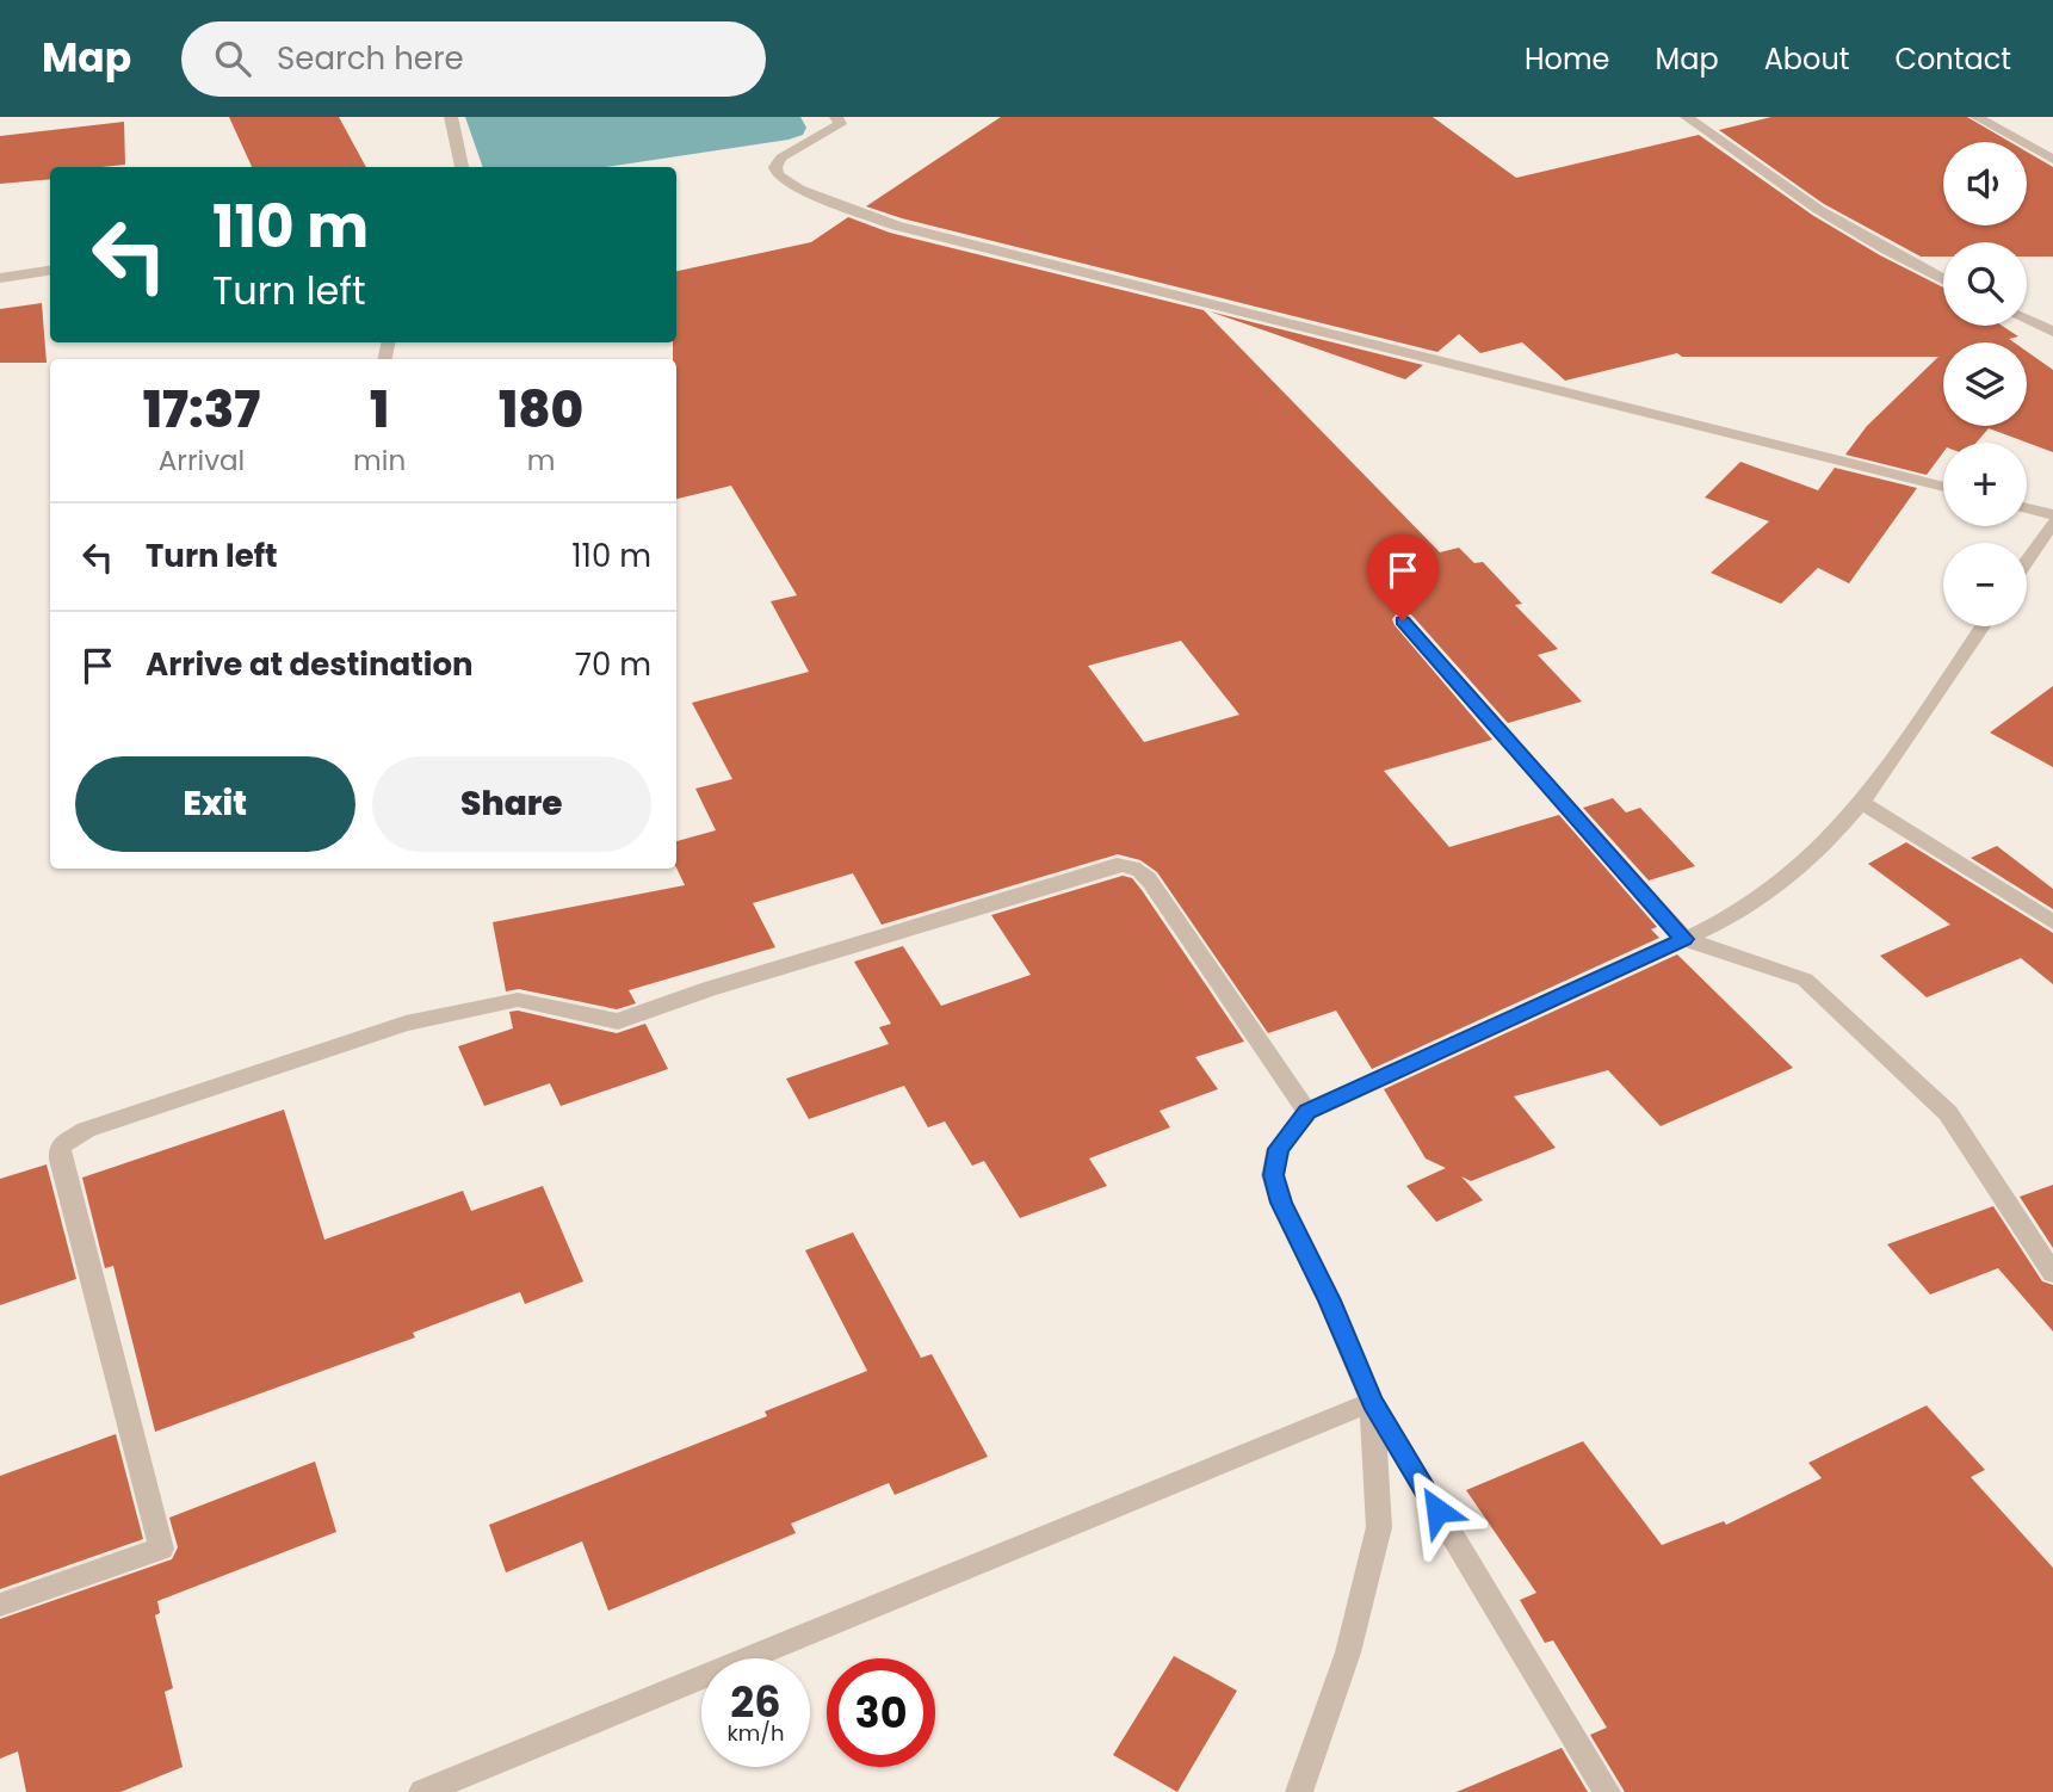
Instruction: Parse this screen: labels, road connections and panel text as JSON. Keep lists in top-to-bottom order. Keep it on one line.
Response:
{"page":{"header":"Map","search":"Search here","nav":["Home","Map","About","Contact"],"map_buttons":["+","−"],"turn":["110 m","Turn left"],"eta":["17:37","Arrival","1","min","180","m"],"list":[{"name":"Turn left","value":"110 m"},{"name":"Arrive at destination","value":"70 m"}],"buttons":["Exit","Share"],"speed":"26 km/h","limit":"30"}}
